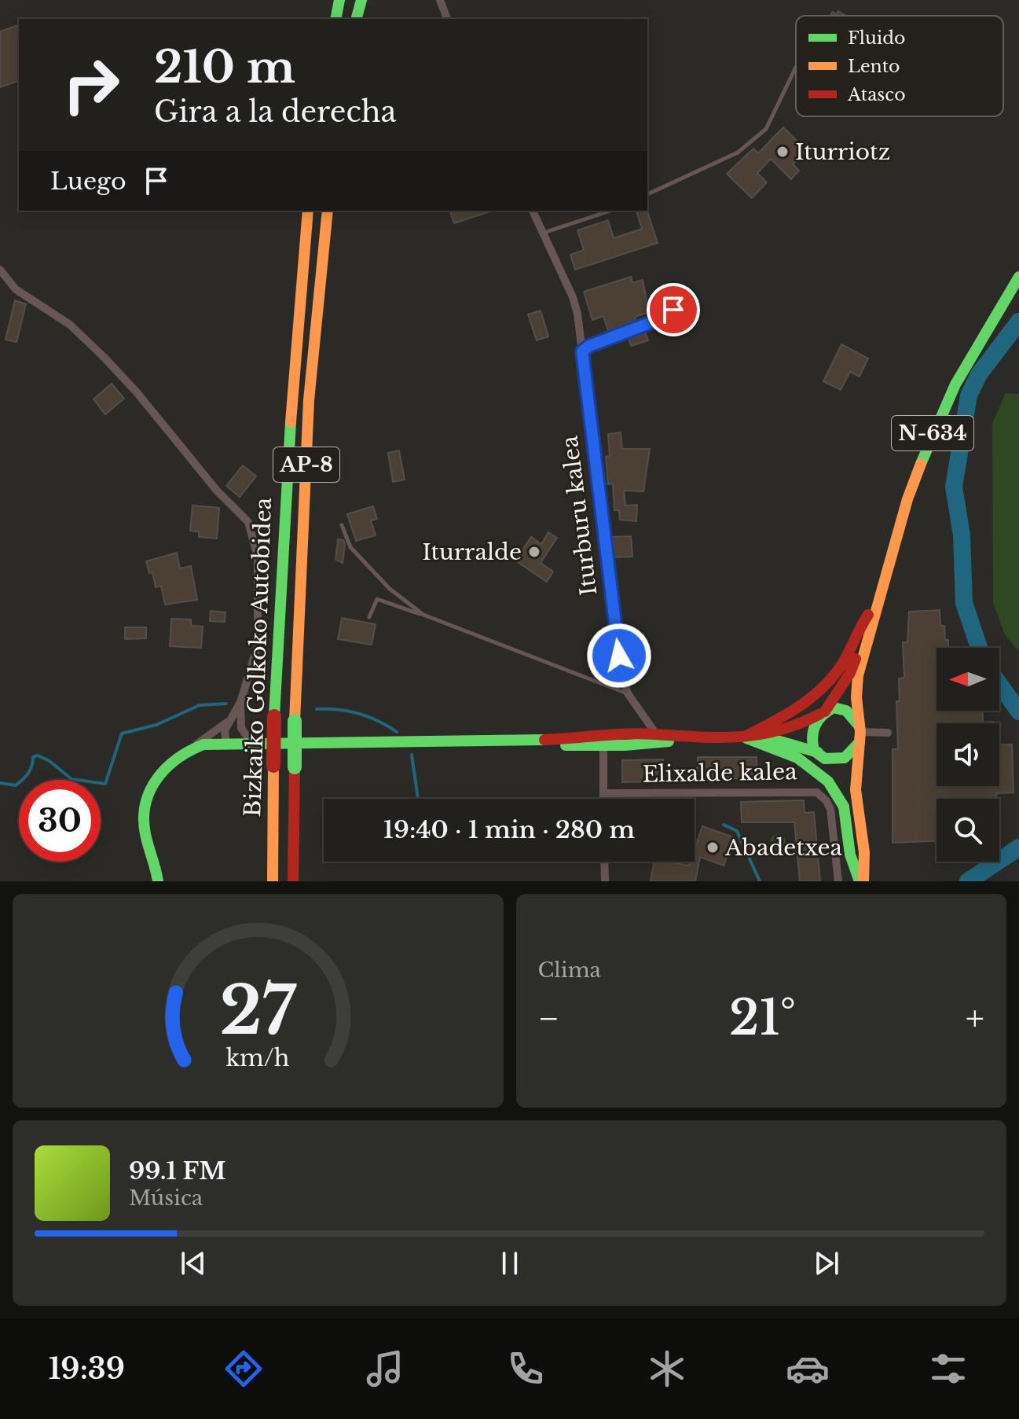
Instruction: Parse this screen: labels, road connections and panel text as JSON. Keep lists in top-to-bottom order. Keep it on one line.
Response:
{"streets":{"main road":["N-634","AP-8","Bizkaiko Golkoko Autobidea"],"street":["Iturburu kalea","Elixalde kalea"]},"places":["Iturriotz","Iturralde","Abadetxea"],"legend":["Fluido","Lento","Atasco"],"north":"left","page":{"turn":["210 m","Gira a la derecha"],"then":"Luego","limit":"30","trip":"19:40 · 1 min · 280 m","tile":"Clima","heat":["−","21°","+"],"song":["99.1 FM","Música"],"tabs":"19:39","gauge":["27","km/h"]}}
